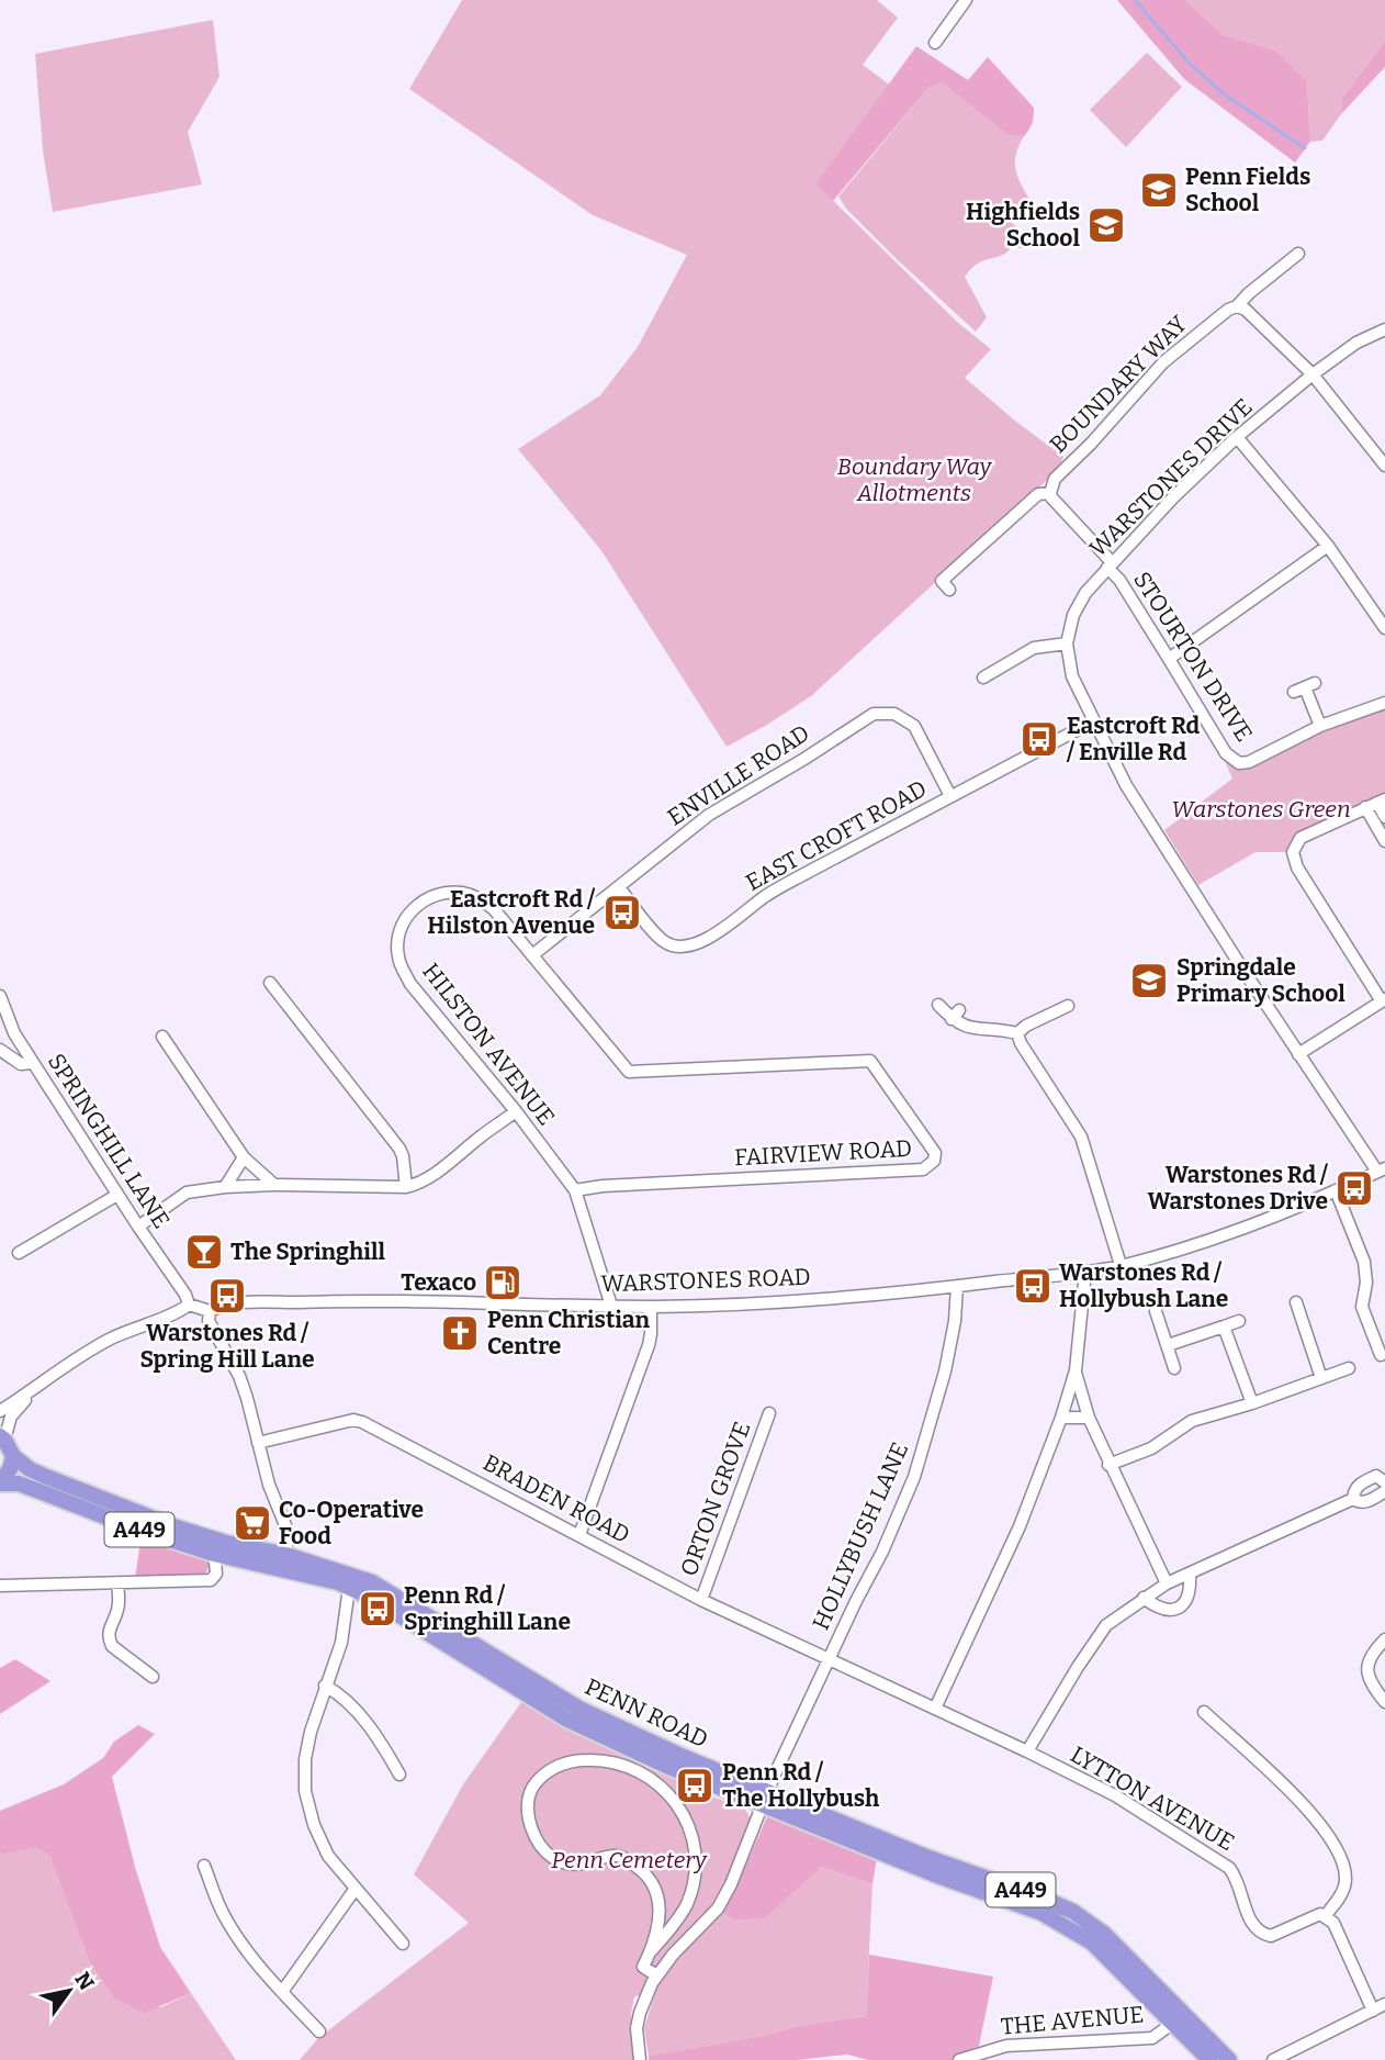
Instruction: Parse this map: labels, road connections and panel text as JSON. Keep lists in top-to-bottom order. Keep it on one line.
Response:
{"streets":{"highway":["A449","PENN ROAD"],"street":["BOUNDARY WAY","WARSTONES DRIVE","STOURTON DRIVE","ENVILLE ROAD","EAST CROFT ROAD","HILSTON AVENUE","SPRINGHILL LANE","FAIRVIEW ROAD","WARSTONES ROAD","BRADEN ROAD","ORTON GROVE","HOLLYBUSH LANE","LYTTON AVENUE","THE AVENUE"]},"crossings":[["BOUNDARY WAY","STOURTON DRIVE"],["WARSTONES DRIVE","STOURTON DRIVE"],["WARSTONES DRIVE","EAST CROFT ROAD"],["WARSTONES DRIVE","WARSTONES ROAD"],["ENVILLE ROAD","EAST CROFT ROAD"],["ENVILLE ROAD","HILSTON AVENUE"],["HILSTON AVENUE","FAIRVIEW ROAD"],["HILSTON AVENUE","WARSTONES ROAD"],["SPRINGHILL LANE","WARSTONES ROAD"],["WARSTONES ROAD","HOLLYBUSH LANE"],["BRADEN ROAD","ORTON GROVE"],["BRADEN ROAD","HOLLYBUSH LANE"],["BRADEN ROAD","LYTTON AVENUE"],["HOLLYBUSH LANE","PENN ROAD"],["HOLLYBUSH LANE","LYTTON AVENUE"],["PENN ROAD","THE AVENUE"]],"parks":["Boundary Way Allotments","Warstones Green","Penn Cemetery"],"places":{"school or university":["Penn Fields School","Highfields School","Springdale Primary School"],"bus stop":["Eastcroft Rd / Enville Rd","Eastcroft Rd / Hilston Avenue","Warstones Rd / Warstones Drive","Warstones Rd / Hollybush Lane","Warstones Rd / Spring Hill Lane","Penn Rd / Springhill Lane","Penn Rd / The Hollybush"],"bar":["The Springhill"],"fuel station":["Texaco"],"church":["Penn Christian Centre"],"supermarket":["Co-Operative Food"]},"north":"top right"}
